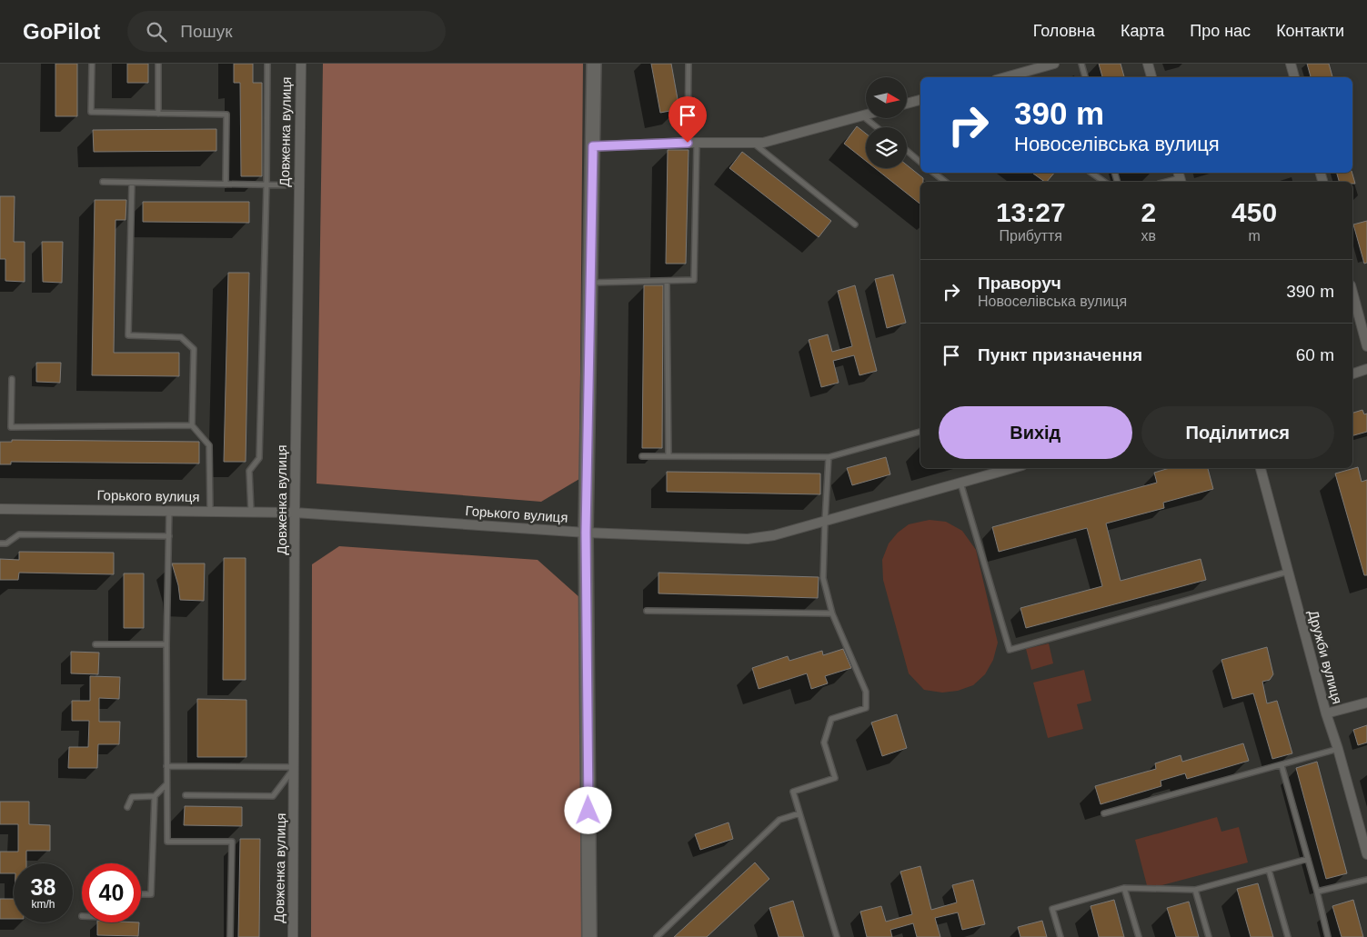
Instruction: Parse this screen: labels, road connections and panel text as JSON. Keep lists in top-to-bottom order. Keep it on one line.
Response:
{"streets":{"street":["Довженка вулиця","Горького вулиця","Дружби вулиця"]},"crossings":[["Довженка вулиця","Горького вулиця"]],"north":"right","page":{"header":"GoPilot","search":"Пошук","nav":["Головна","Карта","Про нас","Контакти"],"turn":["390 m","Новоселівська вулиця"],"eta":["13:27","Прибуття","2","хв","450","m"],"list":[{"name":"Праворуч","note":"Новоселівська вулиця","value":"390 m"},{"name":"Пункт призначення","value":"60 m"}],"buttons":["Вихід","Поділитися"],"speed":"38 km/h","limit":"40"}}
